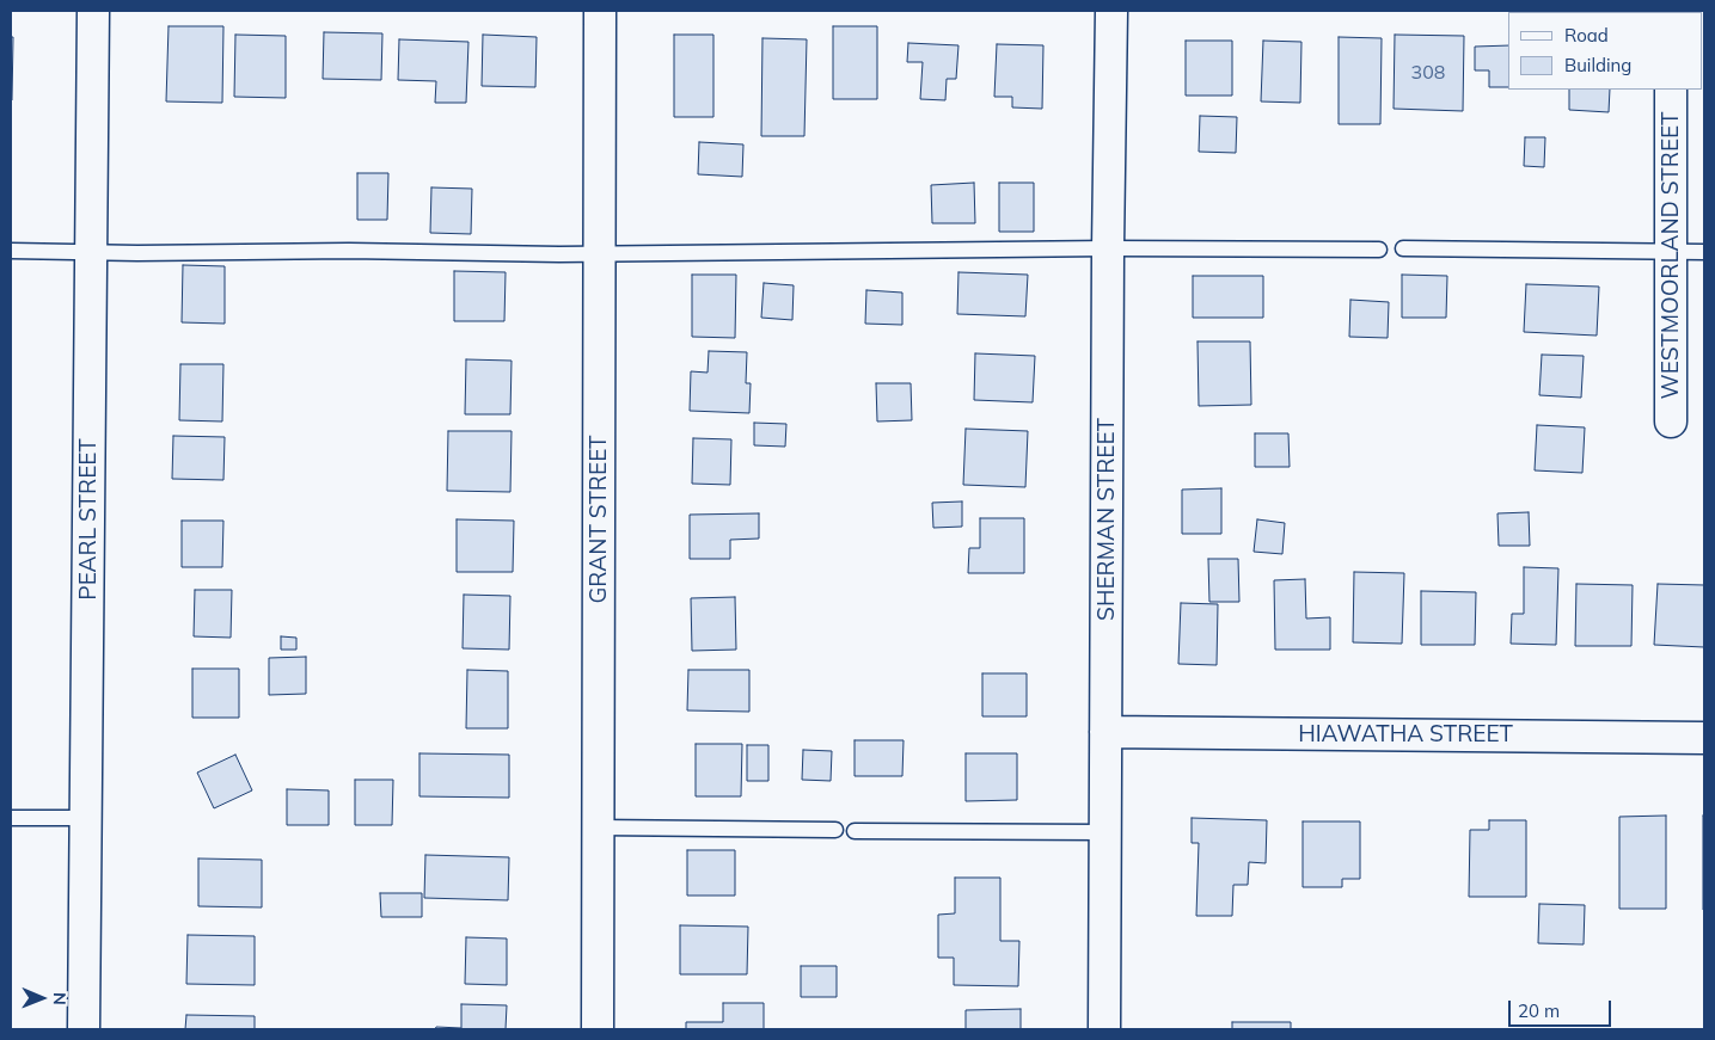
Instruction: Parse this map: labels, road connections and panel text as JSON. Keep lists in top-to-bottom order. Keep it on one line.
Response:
{"streets":{"street":["WESTMOORLAND STREET","PEARL STREET","GRANT STREET","SHERMAN STREET","HIAWATHA STREET"]},"crossings":[["SHERMAN STREET","HIAWATHA STREET"]],"house_numbers":["308"],"legend":["Road","Building"],"scale_bar":"20 m","north":"right"}
